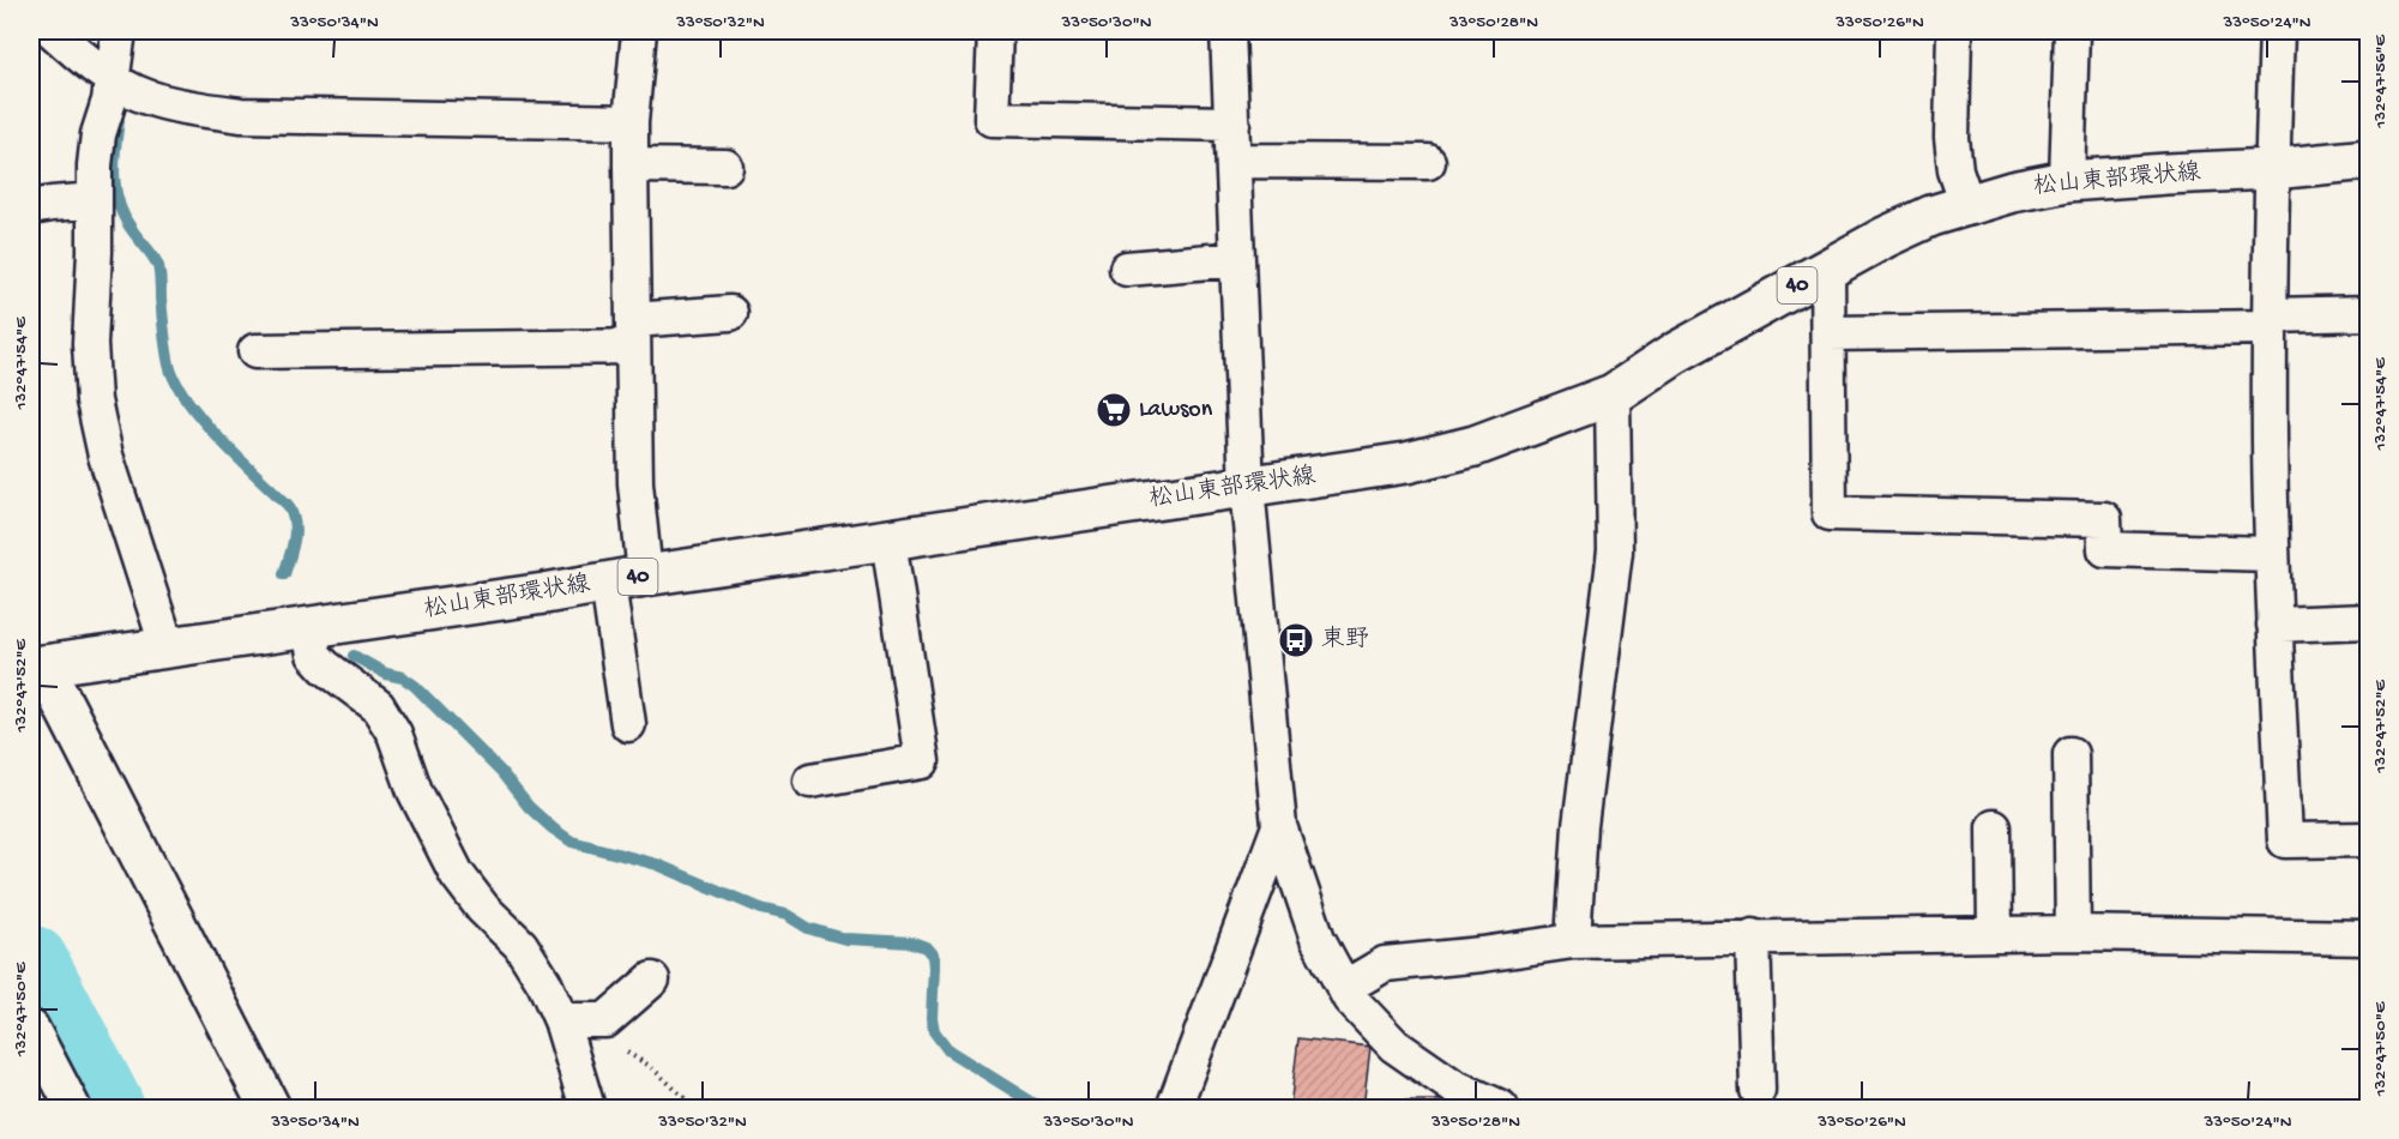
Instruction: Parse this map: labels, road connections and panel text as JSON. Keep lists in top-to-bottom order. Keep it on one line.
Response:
{"streets":{"main road":["松山東部環状線","40"]},"places":{"supermarket":["Lawson"],"bus stop":["東野"]},"coordinates":["33°50'34\"N","33°50'32\"N","33°50'30\"N","33°50'28\"N","33°50'26\"N","33°50'24\"N","132°47'56\"E","132°47'54\"E","132°47'52\"E","132°47'50\"E"]}
